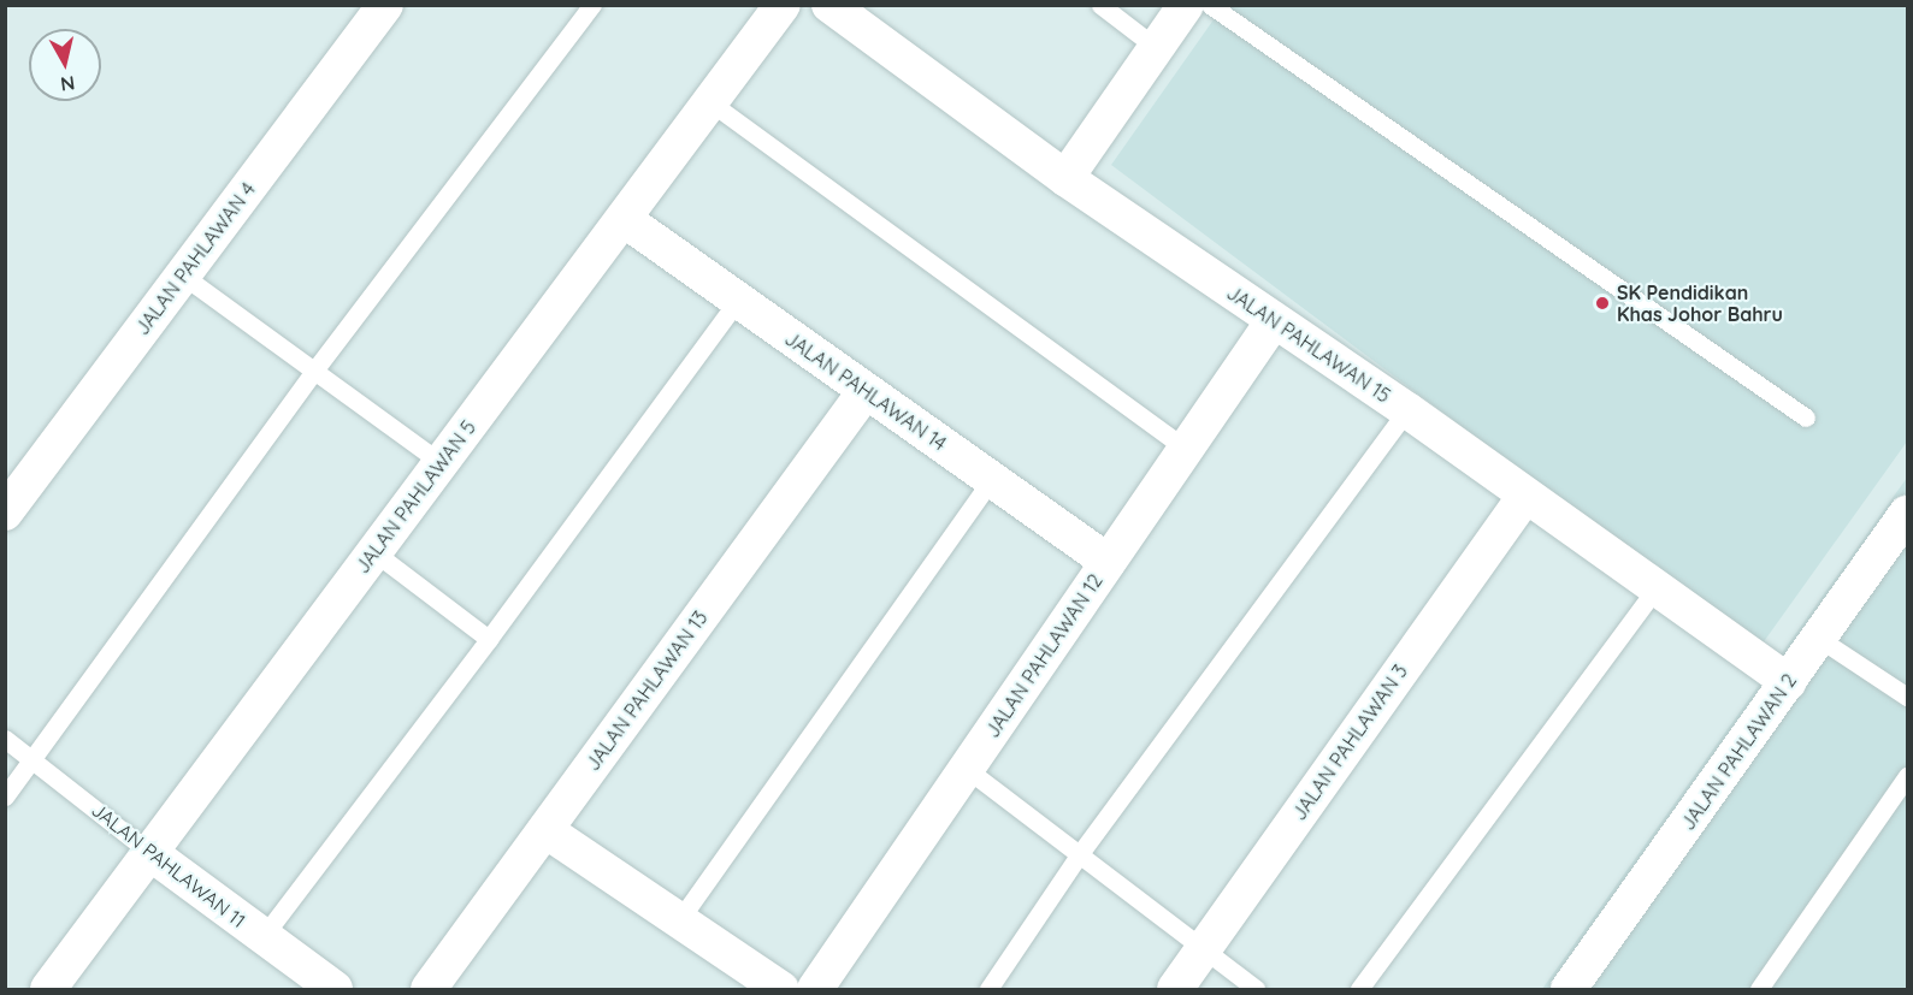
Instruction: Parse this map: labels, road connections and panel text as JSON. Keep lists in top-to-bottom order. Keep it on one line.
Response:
{"streets":{"street":["JALAN PAHLAWAN 4","JALAN PAHLAWAN 15","JALAN PAHLAWAN 14","JALAN PAHLAWAN 5","JALAN PAHLAWAN 12","JALAN PAHLAWAN 13","JALAN PAHLAWAN 3","JALAN PAHLAWAN 2","JALAN PAHLAWAN 11"]},"crossings":[["JALAN PAHLAWAN 15","JALAN PAHLAWAN 12"],["JALAN PAHLAWAN 15","JALAN PAHLAWAN 3"],["JALAN PAHLAWAN 15","JALAN PAHLAWAN 2"],["JALAN PAHLAWAN 14","JALAN PAHLAWAN 5"],["JALAN PAHLAWAN 14","JALAN PAHLAWAN 12"],["JALAN PAHLAWAN 14","JALAN PAHLAWAN 13"],["JALAN PAHLAWAN 5","JALAN PAHLAWAN 11"]],"places":["SK Pendidikan Khas Johor Bahru"],"north":"bottom"}
